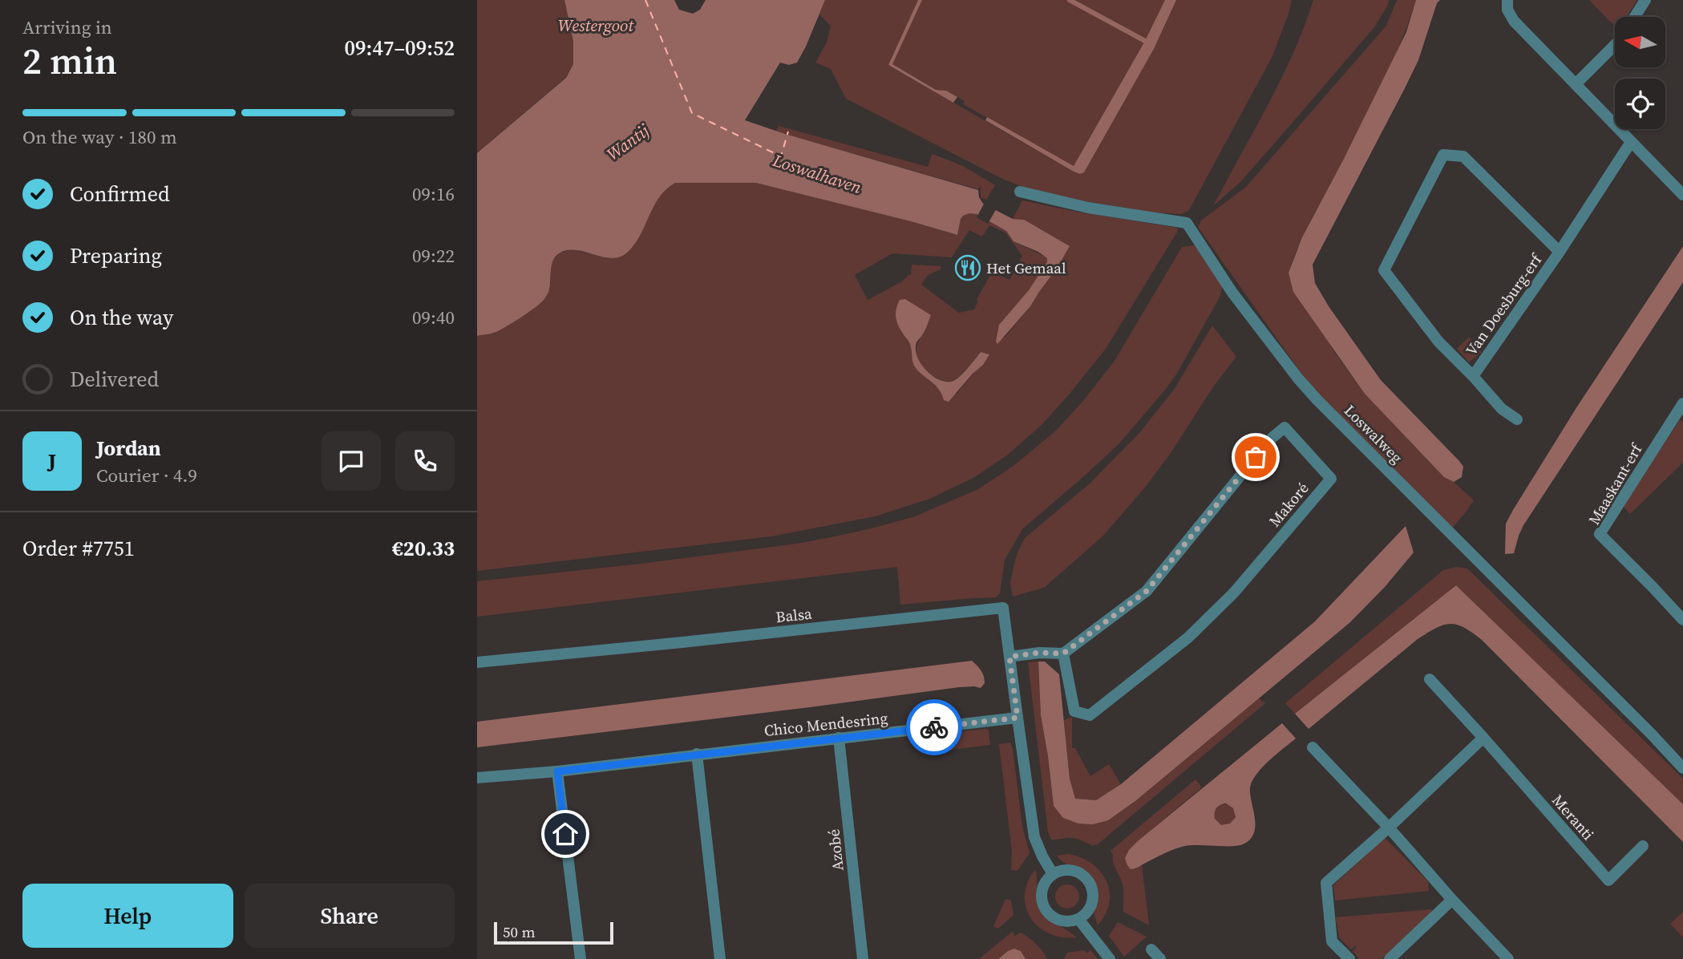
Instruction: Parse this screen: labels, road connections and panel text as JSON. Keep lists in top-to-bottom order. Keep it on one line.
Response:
{"streets":{"street":["Van Doesburg-erf","Loswalweg","Maaskant-erf","Makoré","Balsa","Chico Mendesring","Meranti","Azobé"]},"crossings":[["Balsa","Chico Mendesring"],["Chico Mendesring","Azobé"]],"water":["Westergoot","Wantij","Loswalhaven"],"places":{"restaurant":["Het Gemaal"]},"scale_bar":"50 m","north":"left","page":{"heading":["2 min","Arriving in","09:47–09:52"],"panel":["Jordan","Courier · 4.9","Order #7751","€20.33"],"bar":"On the way · 180 m","list":[["Confirmed","09:16"],["Preparing","09:22"],["On the way","09:40"],"Delivered"],"round":"J","buttons":["Help","Share"],"scale":"50 m"}}
